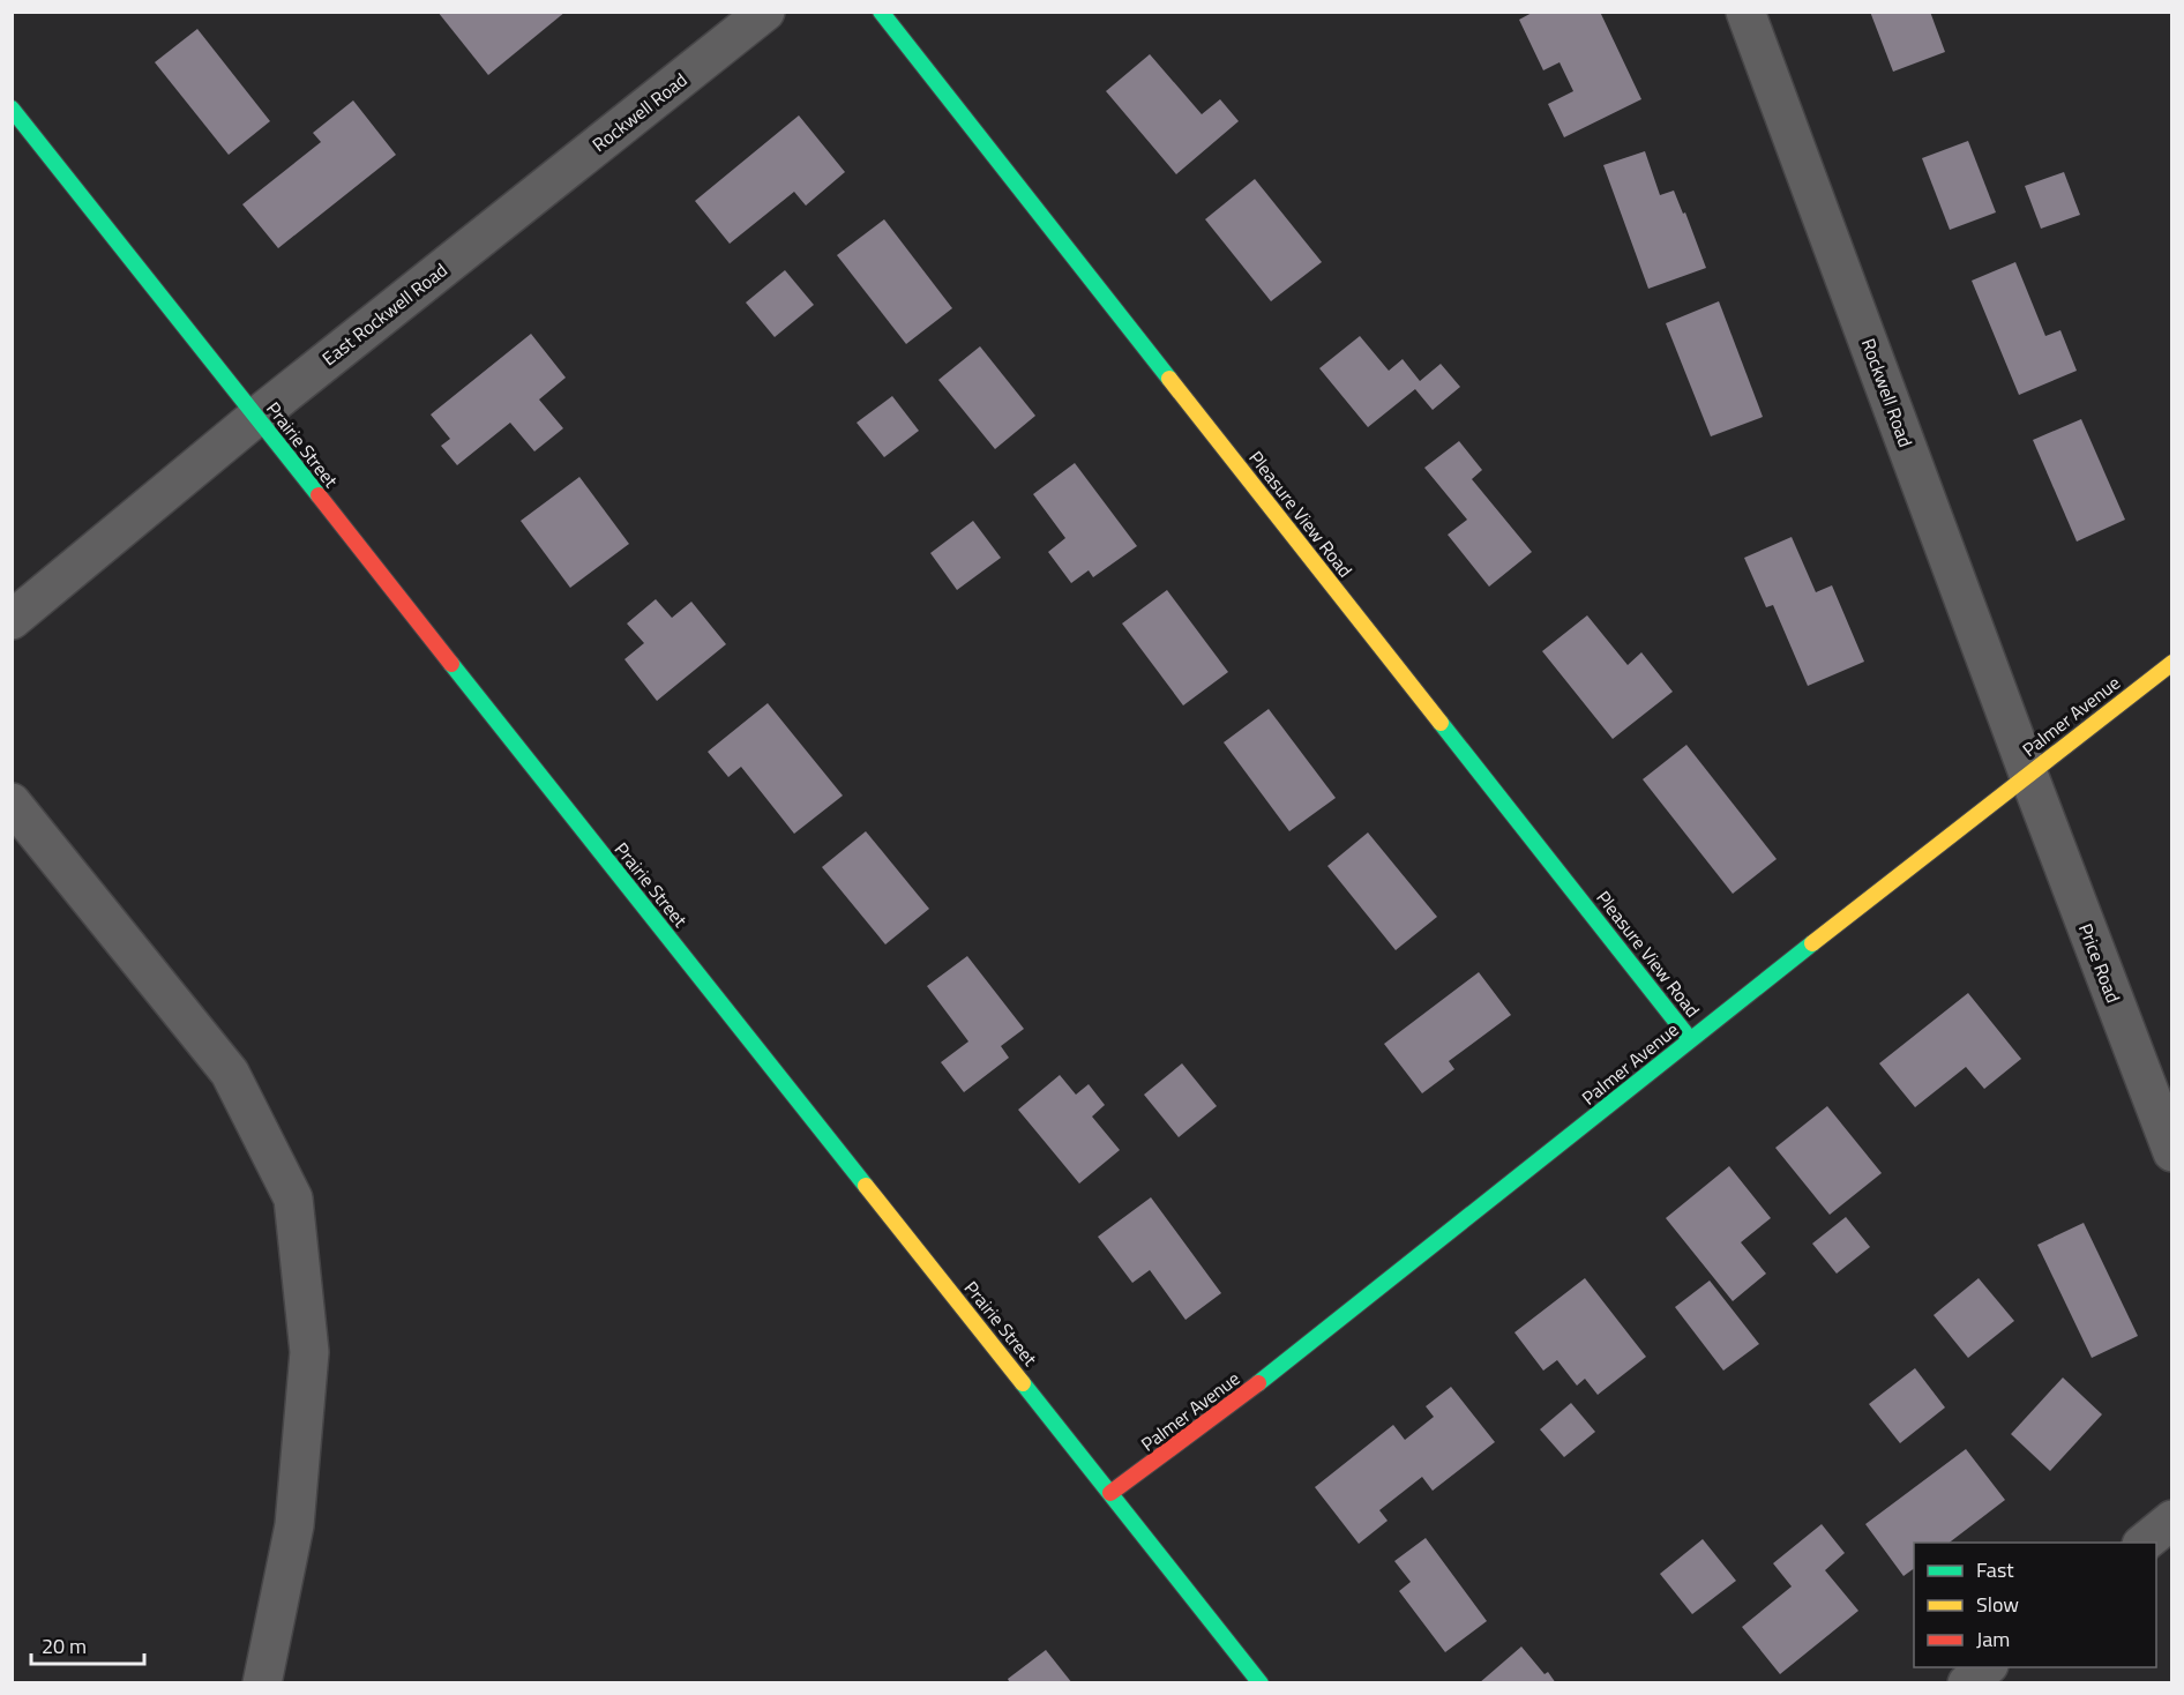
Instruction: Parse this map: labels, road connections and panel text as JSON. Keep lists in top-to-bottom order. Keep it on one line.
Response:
{"streets":{"street":["Rockwell Road","East Rockwell Road","Prairie Street","Pleasure View Road","Palmer Avenue","Price Road"]},"crossings":[["Rockwell Road","East Rockwell Road"],["Rockwell Road","Palmer Avenue"],["Rockwell Road","Price Road"],["East Rockwell Road","Prairie Street"],["Prairie Street","Palmer Avenue"],["Pleasure View Road","Palmer Avenue"],["Palmer Avenue","Price Road"]],"legend":["Fast","Slow","Jam"],"scale_bar":"20 m"}
